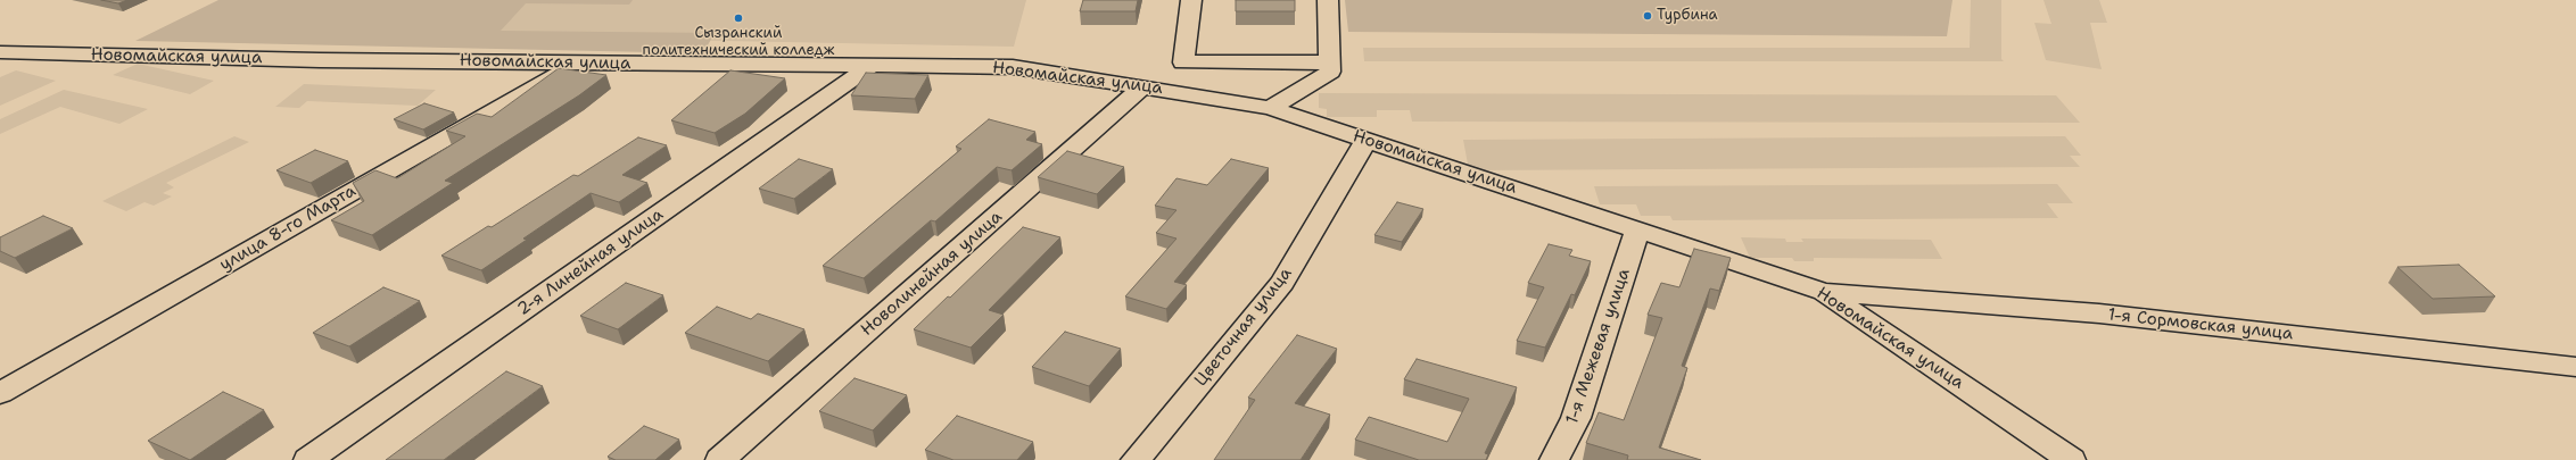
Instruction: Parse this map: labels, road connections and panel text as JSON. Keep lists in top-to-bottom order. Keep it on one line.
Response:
{"streets":{"street":["Новомайская улица","улица 8-го Марта","2-я Линейная улица","Новолинейная улица","1-я Сормовская улица","Цветочная улица","1-я Межевая улица"]},"crossings":[["Новомайская улица","улица 8-го Марта"],["Новомайская улица","2-я Линейная улица"],["Новомайская улица","Новолинейная улица"],["Новомайская улица","1-я Сормовская улица"],["Новомайская улица","Цветочная улица"],["Новомайская улица","1-я Межевая улица"]],"places":["Турбина","Сызранский политехнический колледж"]}
